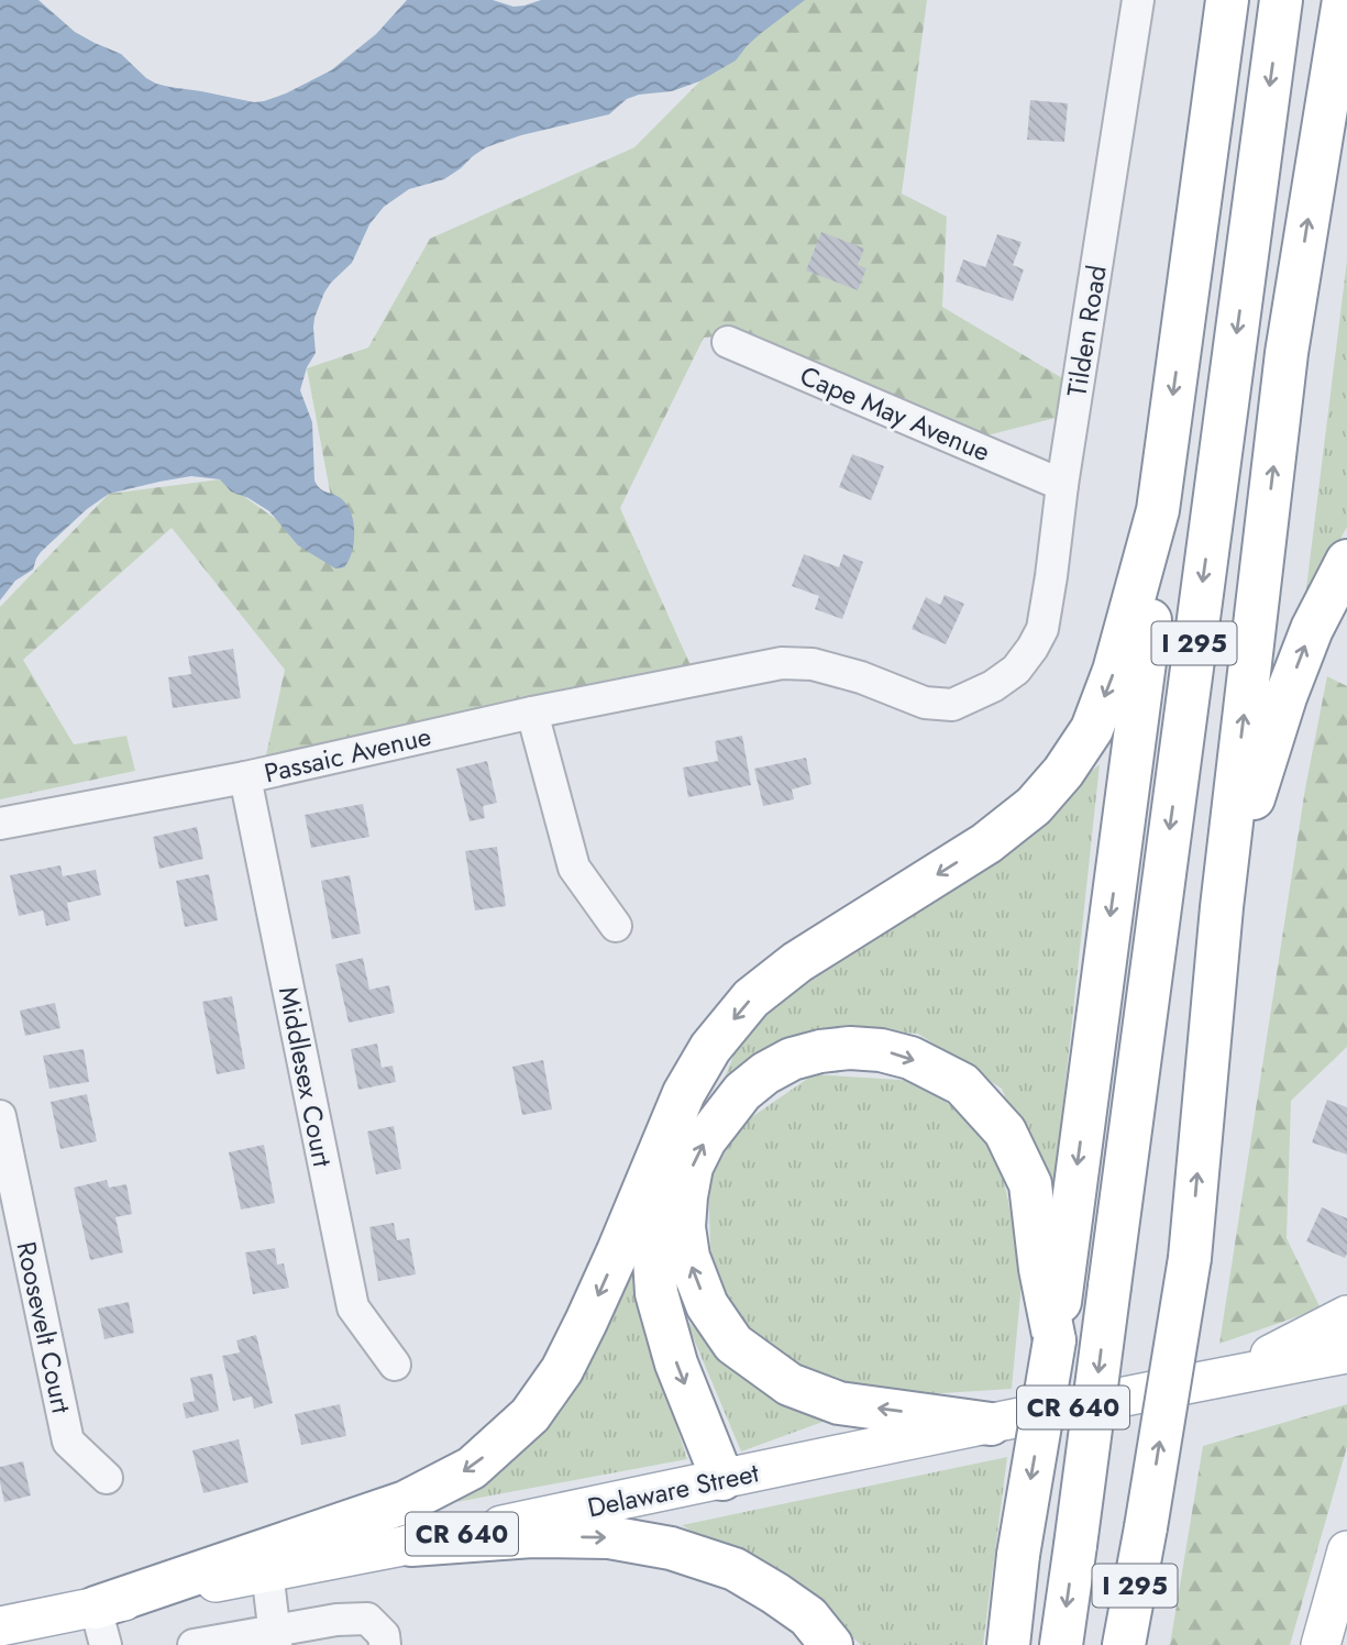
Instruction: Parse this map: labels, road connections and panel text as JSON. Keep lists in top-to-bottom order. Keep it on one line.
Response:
{"streets":{"highway":["I 295"],"main road":["CR 640","Delaware Street"],"street":["Tilden Road","Cape May Avenue","Passaic Avenue","Middlesex Court","Roosevelt Court"]},"crossings":[["Tilden Road","Cape May Avenue"],["Tilden Road","Passaic Avenue"],["Passaic Avenue","Middlesex Court"]]}
